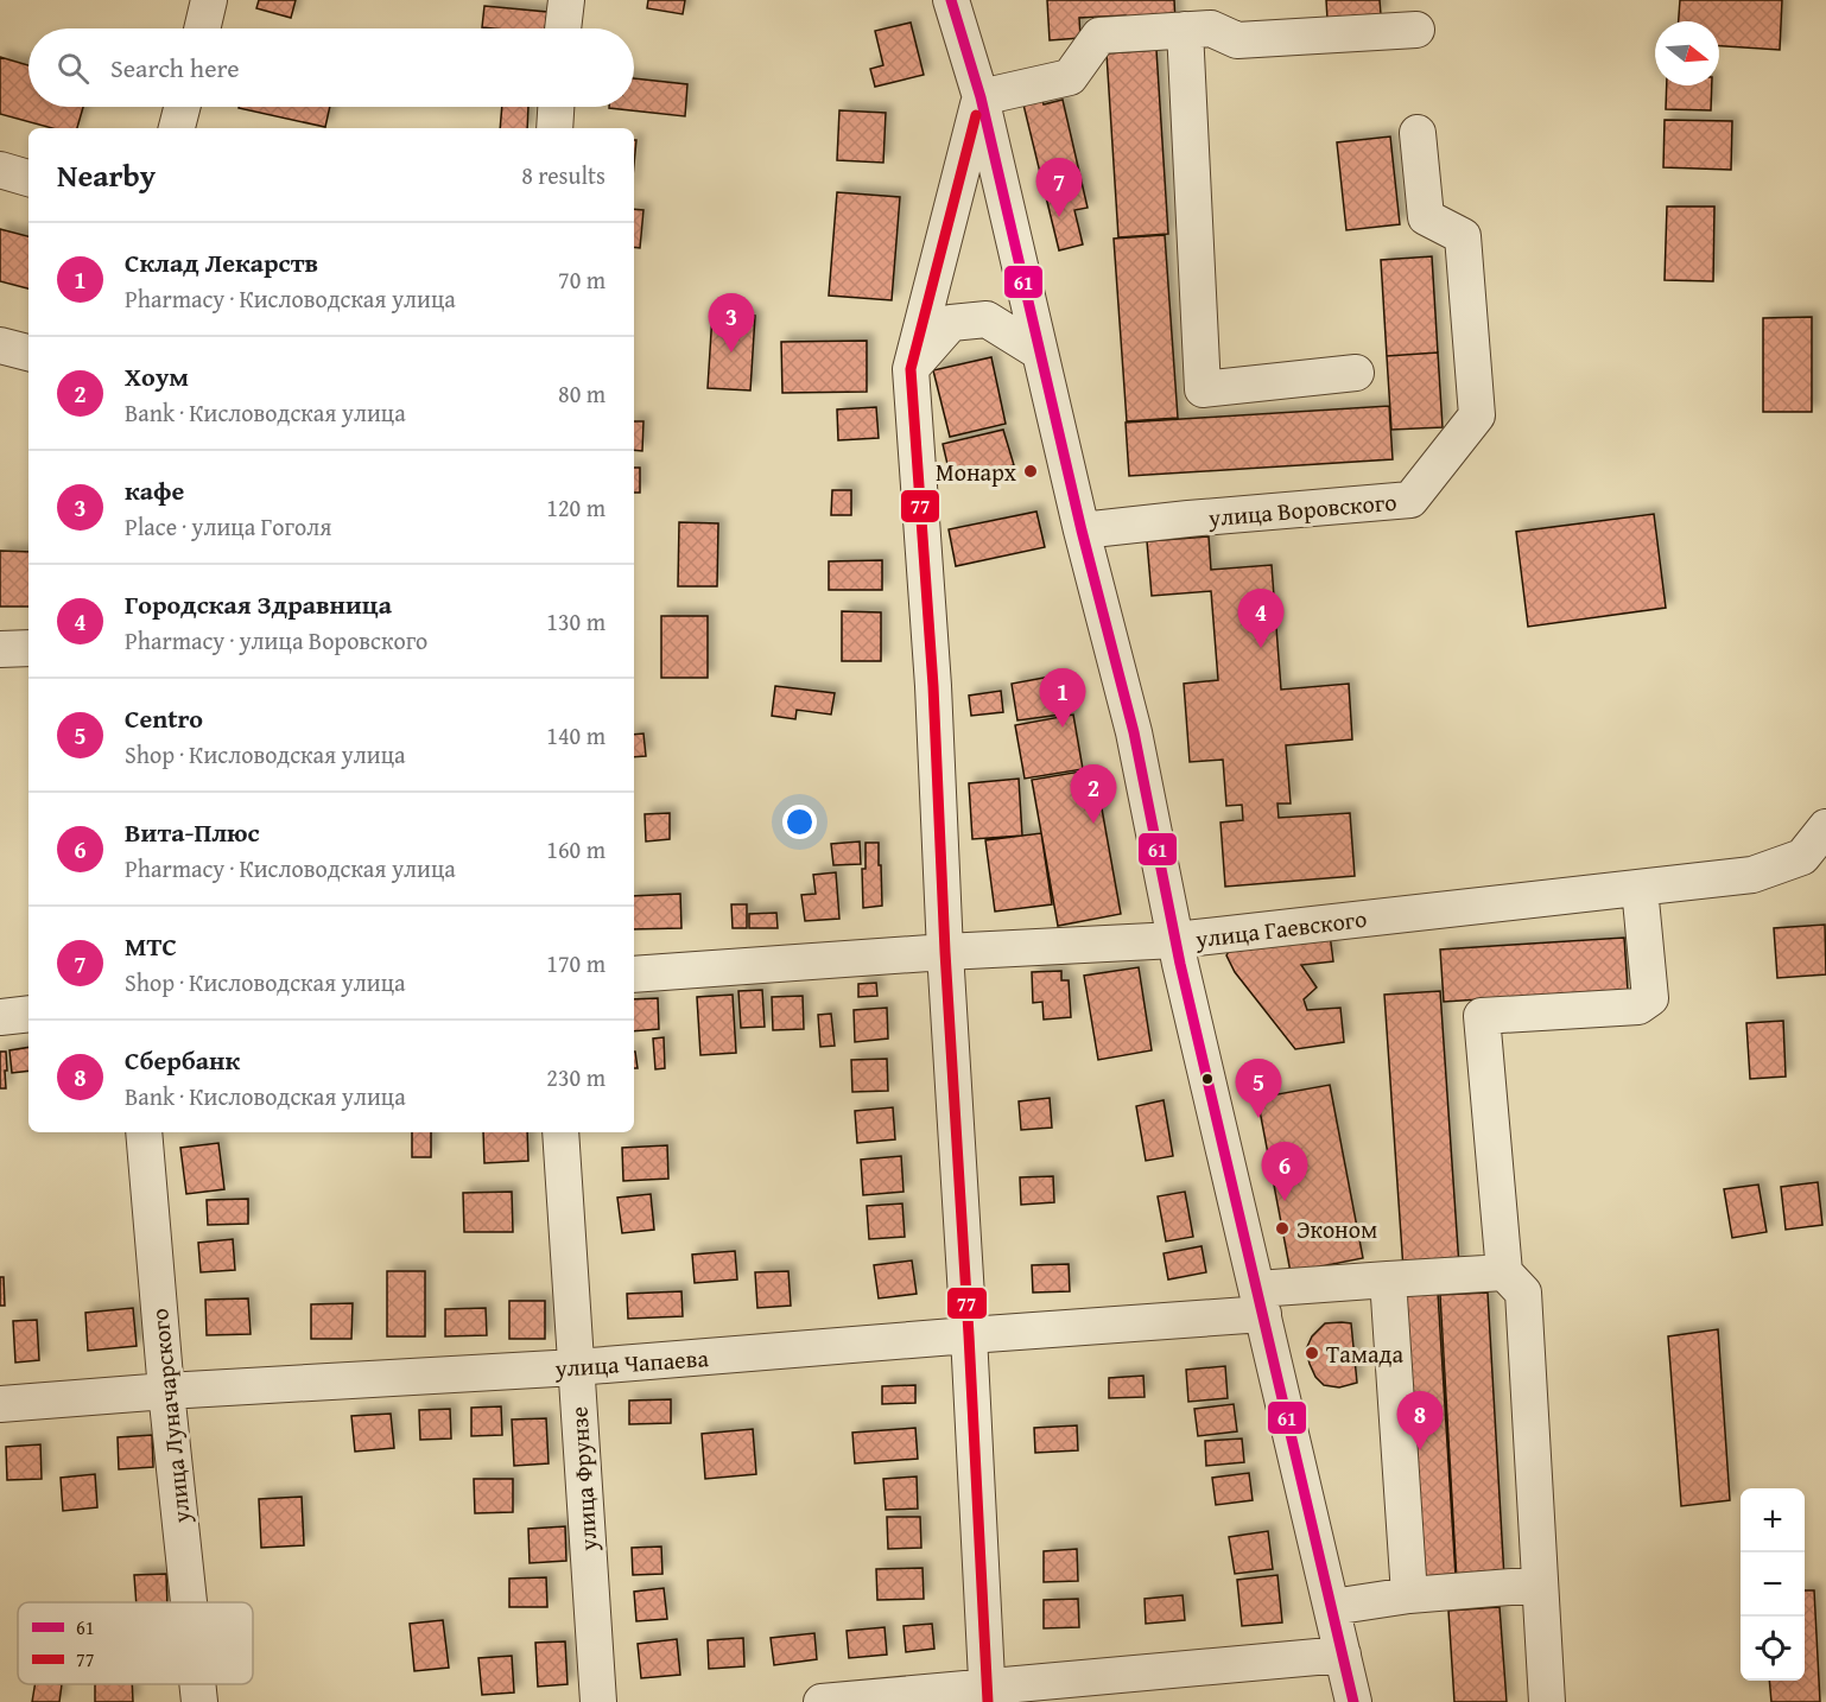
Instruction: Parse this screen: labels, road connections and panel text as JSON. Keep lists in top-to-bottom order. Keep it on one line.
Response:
{"streets":{"street":["улица Воровского","улица Гаевского","улица Чапаева","улица Луначарского","улица Фрунзе"]},"crossings":[["улица Чапаева","улица Луначарского"],["улица Чапаева","улица Фрунзе"]],"places":["Монарх","Эконом","Тамада"],"lines":["transit line 61","transit line 77"],"legend":["61","77"],"north":"right","page":{"search":"Search here","heading":["Nearby","8 results"],"pins":["7","3","4","1","2","5","6","8"],"list":[{"mark":"1","name":"Склад Лекарств","note":"Pharmacy · Кисловодская улица","value":"70 m"},{"mark":"2","name":"Хоум","note":"Bank · Кисловодская улица","value":"80 m"},{"mark":"3","name":"кафе","note":"Place · улица Гоголя","value":"120 m"},{"mark":"4","name":"Городская Здравница","note":"Pharmacy · улица Воровского","value":"130 m"},{"mark":"5","name":"Centro","note":"Shop · Кисловодская улица","value":"140 m"},{"mark":"6","name":"Вита-Плюс","note":"Pharmacy · Кисловодская улица","value":"160 m"},{"mark":"7","name":"МТС","note":"Shop · Кисловодская улица","value":"170 m"},{"mark":"8","name":"Сбербанк","note":"Bank · Кисловодская улица","value":"230 m"}],"map_buttons":["+","−"]}}
